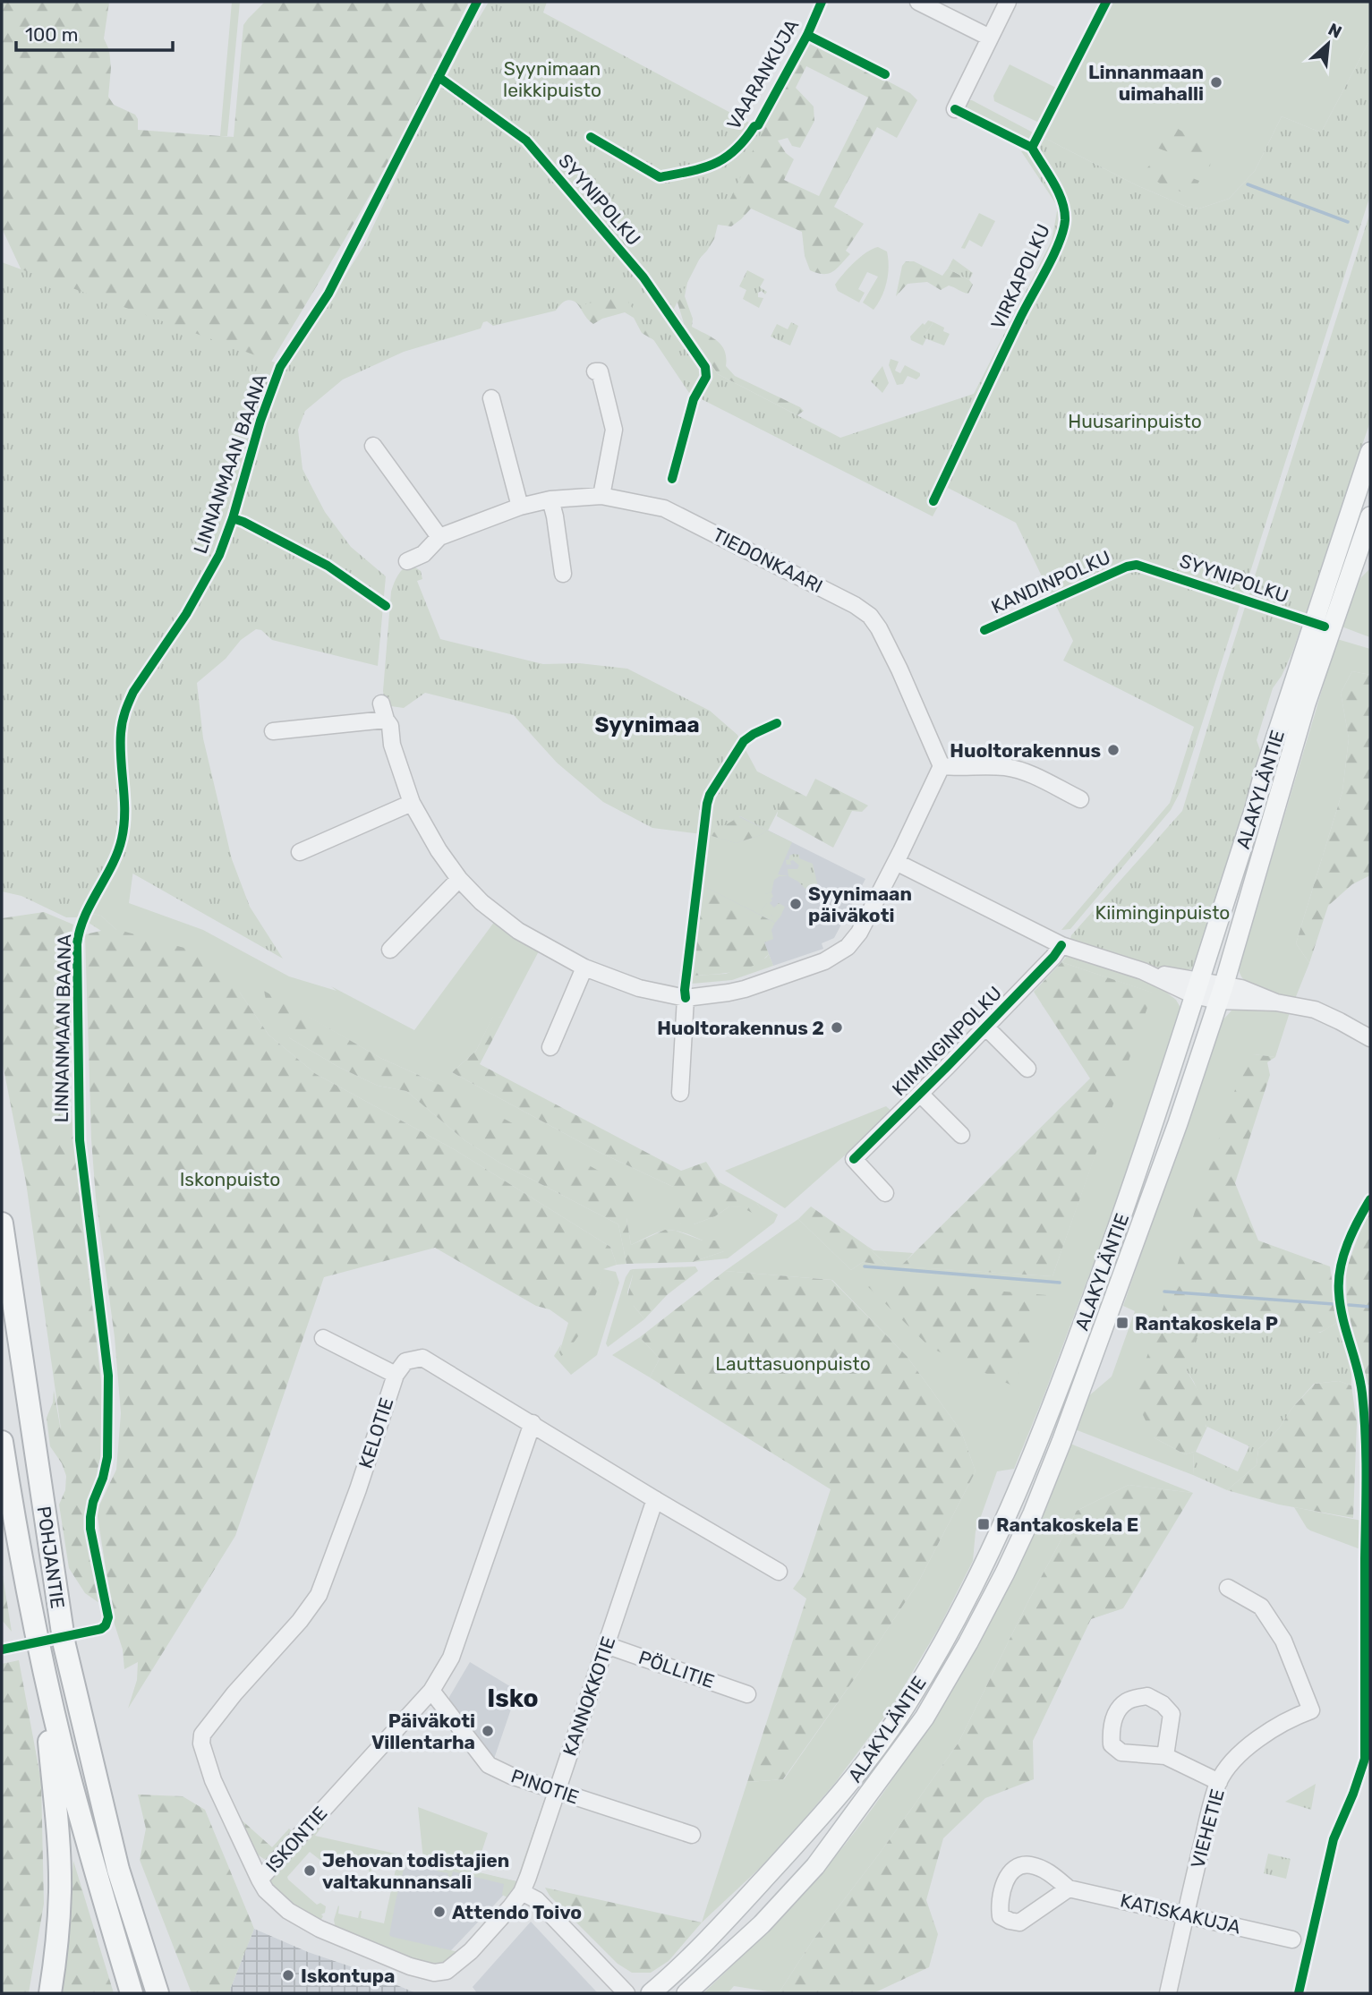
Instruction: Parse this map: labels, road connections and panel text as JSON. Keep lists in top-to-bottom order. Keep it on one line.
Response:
{"streets":{"highway":["POHJANTIE"],"main road":["ALAKYLÄNTIE"],"street":["TIEDONKAARI","KIIMINGINPOLKU","KELOTIE","PÖLLITIE","KANNOKKOTIE","PINOTIE","VIEHETIE","ISKONTIE","KATISKAKUJA"],"cycle path":["VAARANKUJA","SYYNIPOLKU","VIRKAPOLKU","LINNANMAAN BAANA"]},"crossings":[["KELOTIE","KANNOKKOTIE"],["KELOTIE","ISKONTIE"],["PÖLLITIE","KANNOKKOTIE"],["KANNOKKOTIE","PINOTIE"],["KANNOKKOTIE","ISKONTIE"],["PINOTIE","ISKONTIE"],["VIEHETIE","KATISKAKUJA"]],"districts":["Syynimaa","Isko"],"parks":["Syynimaan leikkipuisto","Huusarinpuisto","Kiiminginpuisto","Iskonpuisto","Lauttasuonpuisto"],"places":{"other":["Linnanmaan uimahalli","Huoltorakennus","Syynimaan päiväkoti","Huoltorakennus 2","Päiväkoti Villentarha","Jehovan todistajien valtakunnansali","Attendo Toivo","Iskontupa"],"transit":["Rantakoskela P","Rantakoskela E"]},"scale_bar":"100 m","north":"top right"}
